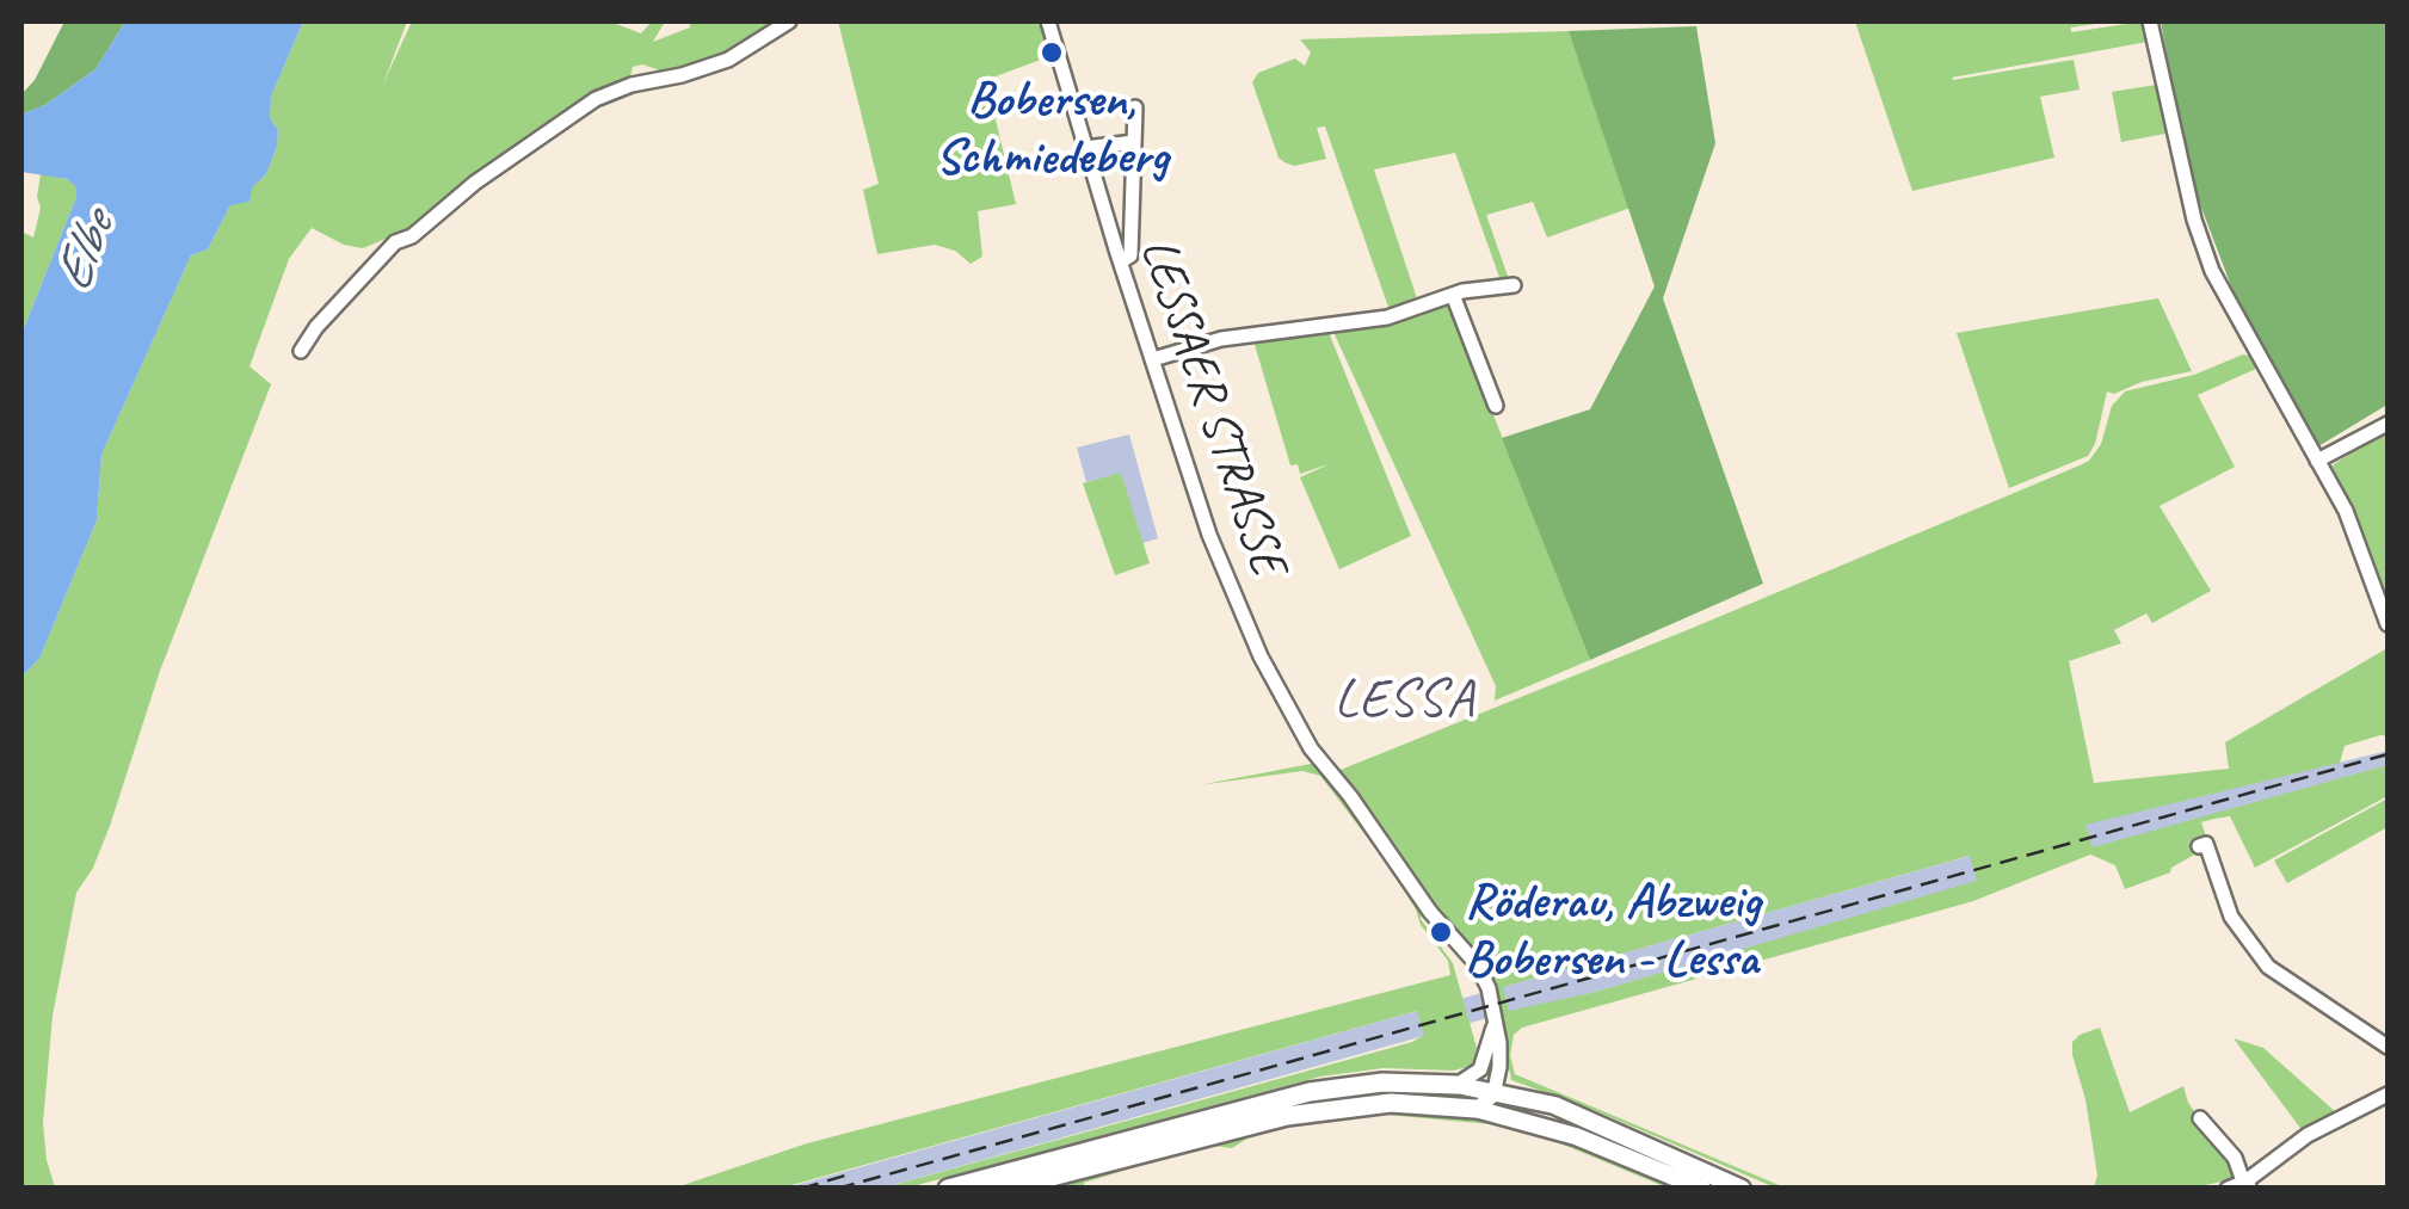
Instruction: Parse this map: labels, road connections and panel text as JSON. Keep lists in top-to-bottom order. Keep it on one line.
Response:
{"streets":{"street":["LESSAER STRASSE"]},"districts":["LESSA"],"water":["Elbe"],"places":["Bobersen, Schmiedeberg","Röderau, Abzweig Bobersen - Lessa"]}
